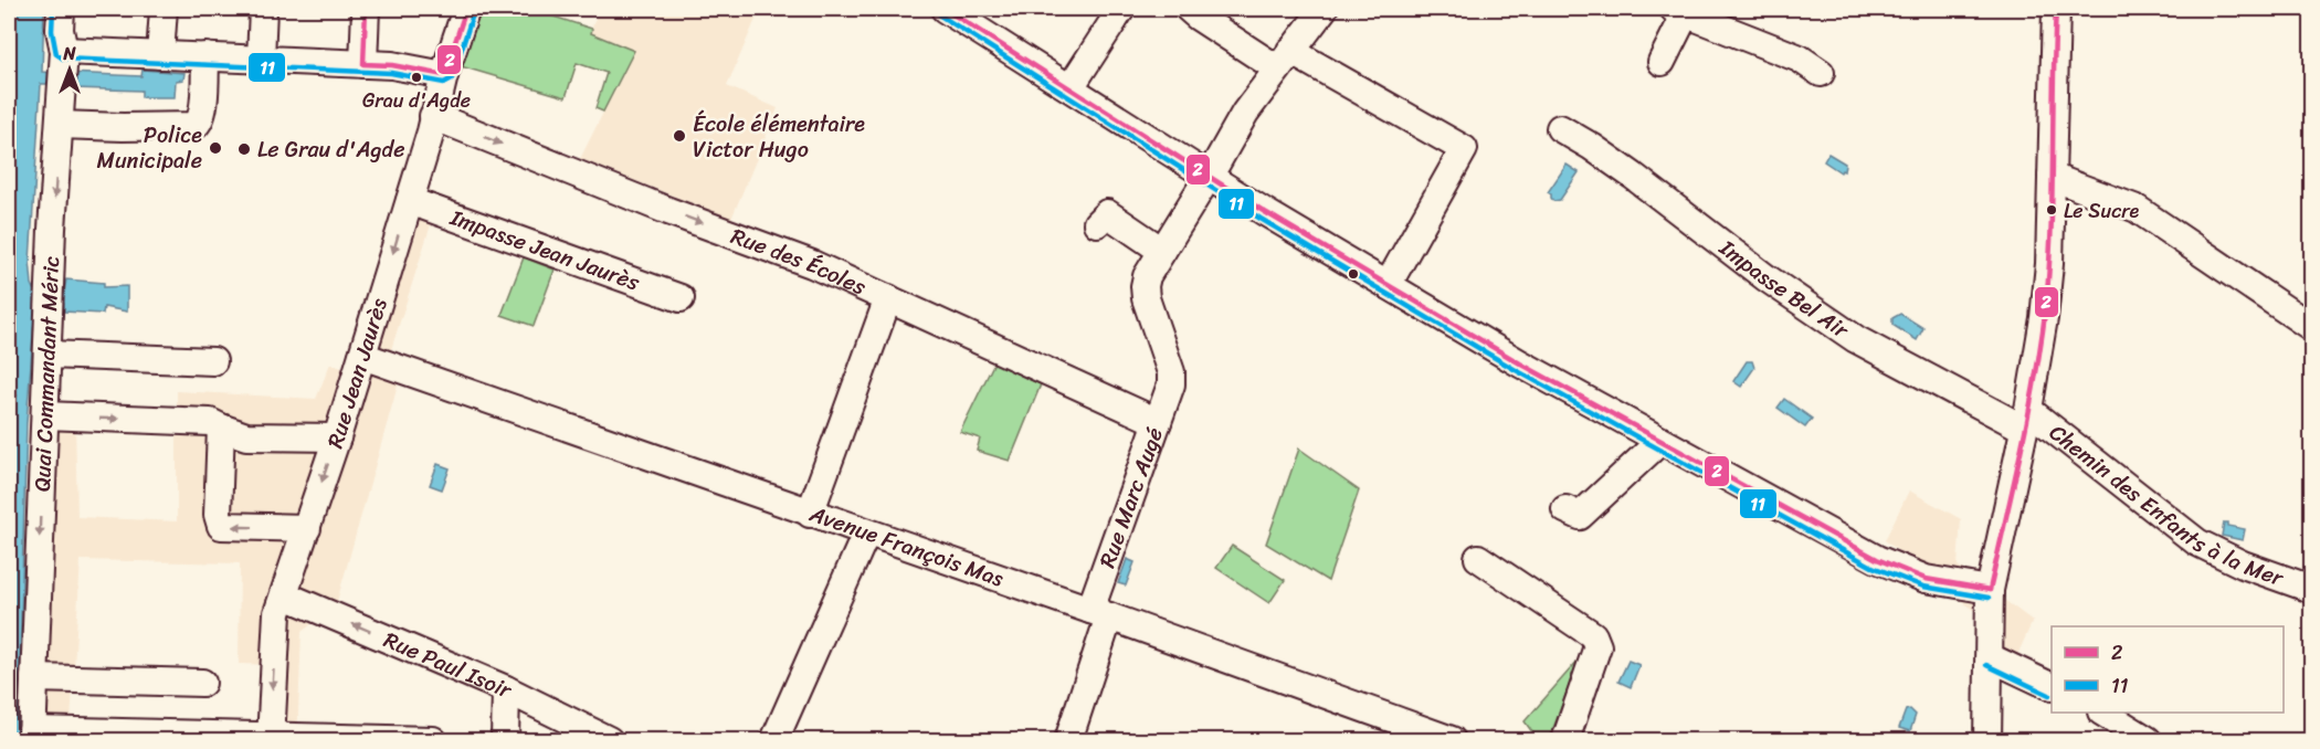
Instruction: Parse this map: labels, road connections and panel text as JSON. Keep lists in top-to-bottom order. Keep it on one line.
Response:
{"streets":{"street":["Impasse Jean Jaurès","Rue des Écoles","Impasse Bel Air","Rue Jean Jaurès","Quai Commandant Méric","Rue Marc Augé","Chemin des Enfants à la Mer","Avenue François Mas","Rue Paul Isoir"]},"crossings":[["Impasse Jean Jaurès","Rue Jean Jaurès"],["Rue des Écoles","Rue Jean Jaurès"],["Rue des Écoles","Rue Marc Augé"],["Impasse Bel Air","Chemin des Enfants à la Mer"],["Rue Jean Jaurès","Avenue François Mas"],["Rue Jean Jaurès","Rue Paul Isoir"],["Rue Marc Augé","Avenue François Mas"]],"one_way":["Rue des Écoles","Rue Jean Jaurès","Quai Commandant Méric"],"places":["Grau d'Agde","École élémentaire Victor Hugo","Police Municipale","Le Grau d'Agde","Le Sucre"],"lines":["transit line 2","transit line 11"],"legend":["2","11"],"north":"top"}
